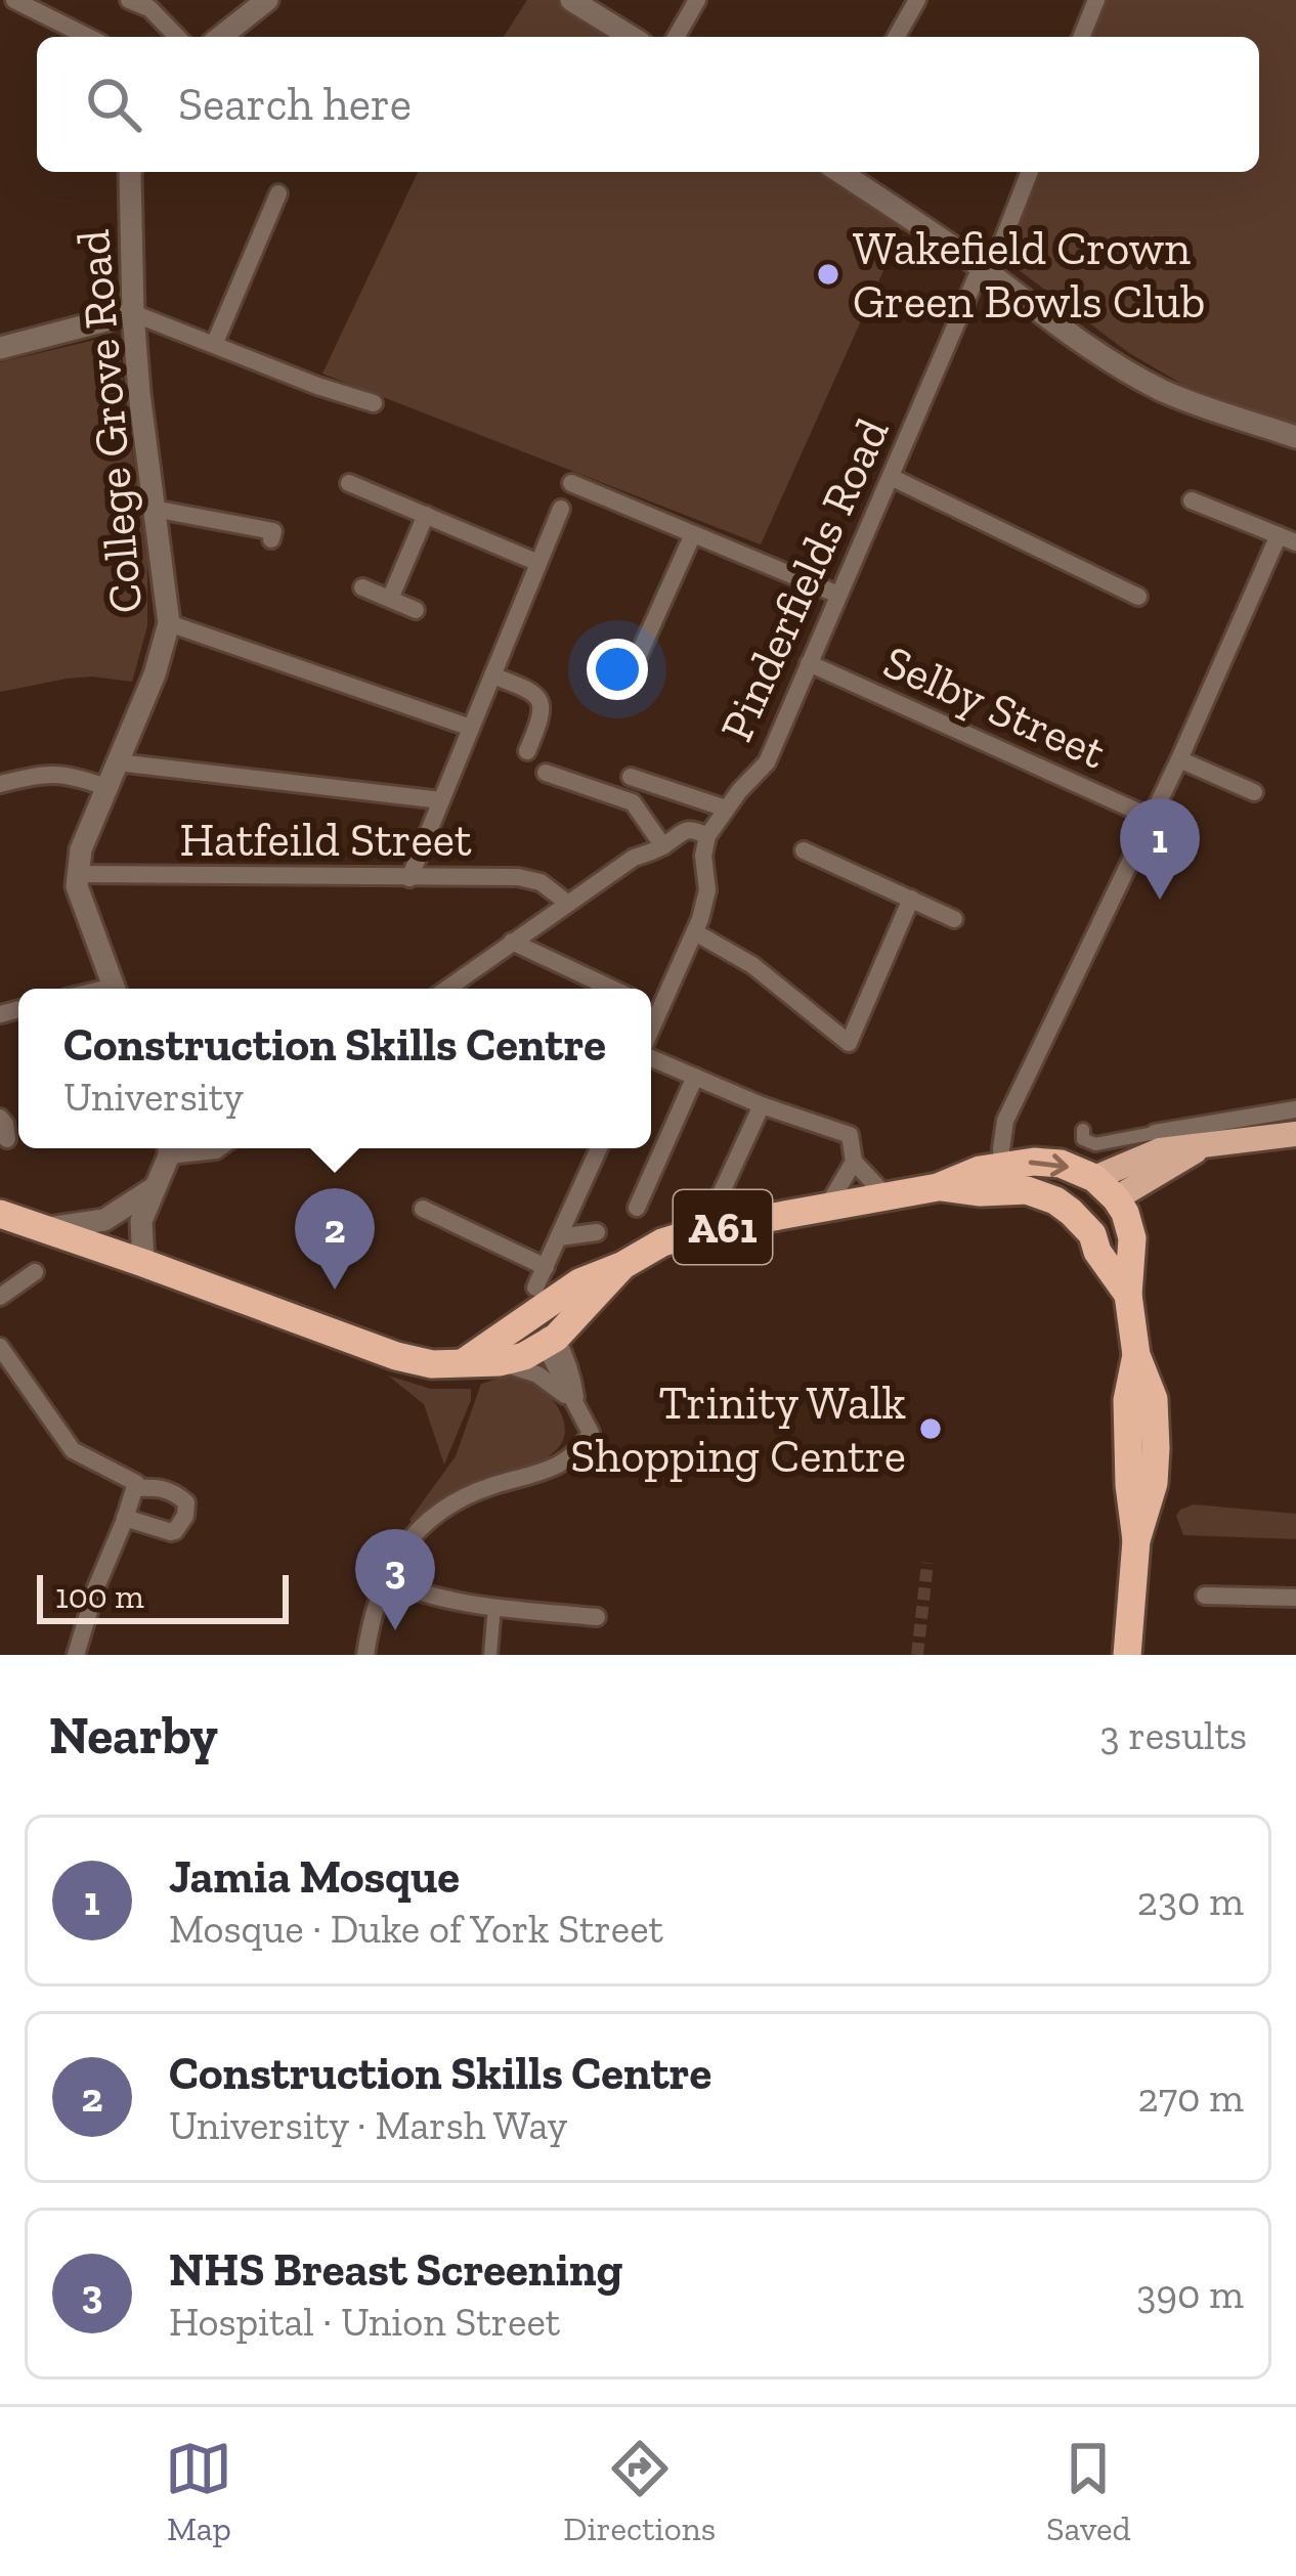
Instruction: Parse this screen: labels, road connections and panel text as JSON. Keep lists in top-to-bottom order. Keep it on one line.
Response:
{"streets":{"highway":["A61"],"street":["College Grove Road","Pinderfields Road","Selby Street","Hatfeild Street"]},"crossings":[["College Grove Road","Hatfeild Street"],["Pinderfields Road","Selby Street"]],"places":["Wakefield Crown Green Bowls Club","Trinity Walk Shopping Centre"],"scale_bar":"100 m","page":{"search":"Search here","pins":["1","2","3"],"popup":["Construction Skills Centre","University"],"scale":"100 m","heading":["Nearby","3 results"],"list":[{"mark":"1","name":"Jamia Mosque","note":"Mosque · Duke of York Street","value":"230 m"},{"mark":"2","name":"Construction Skills Centre","note":"University · Marsh Way","value":"270 m"},{"mark":"3","name":"NHS Breast Screening","note":"Hospital · Union Street","value":"390 m"}],"nav":["Map","Directions","Saved"]}}
